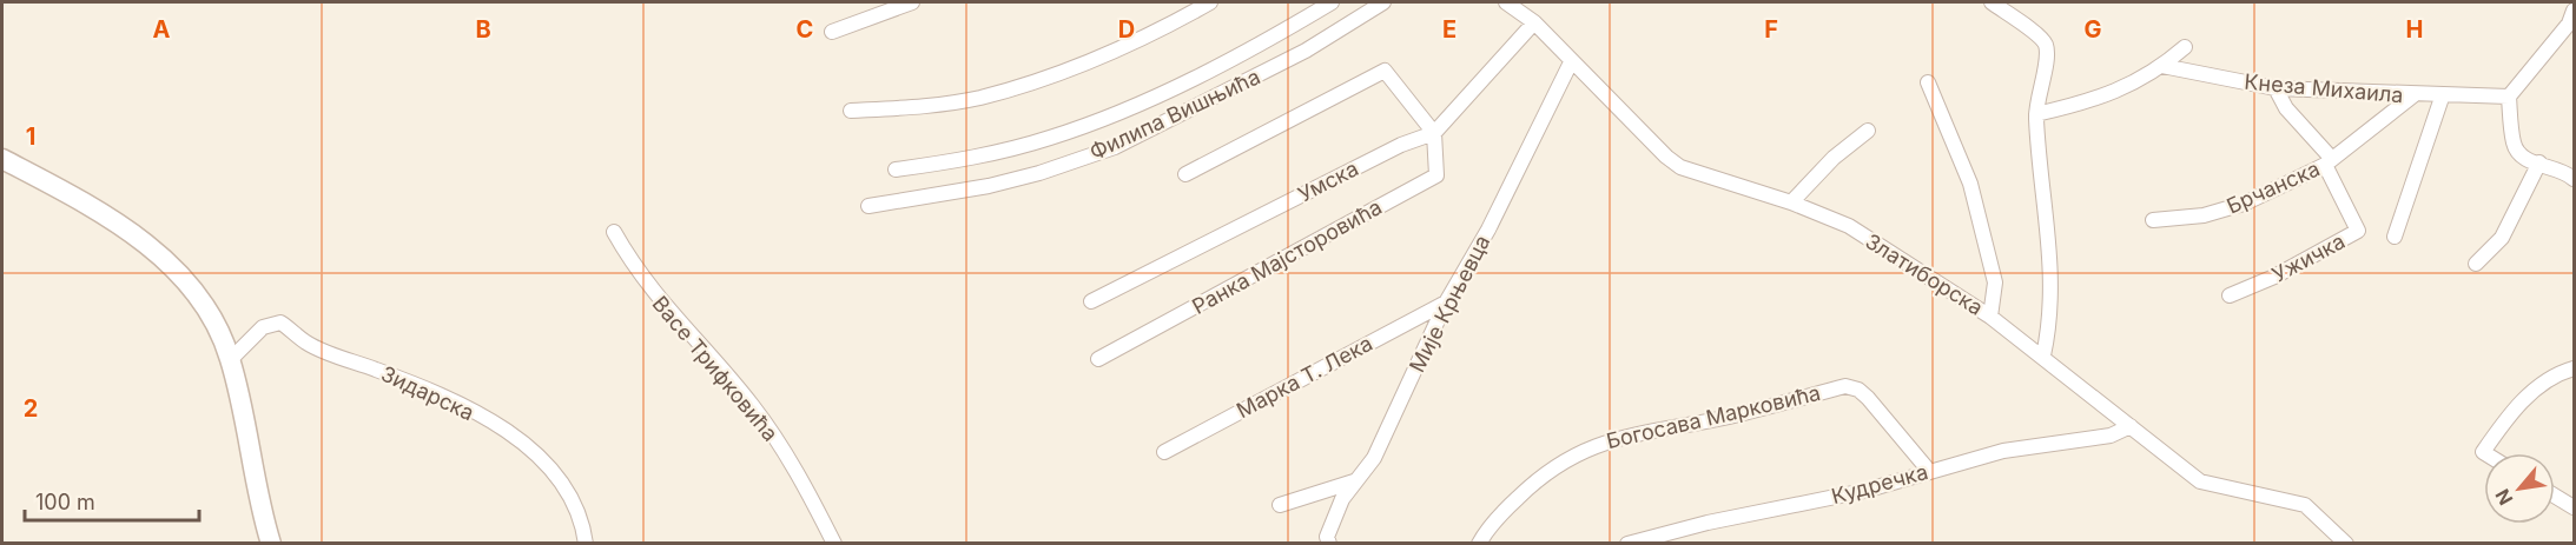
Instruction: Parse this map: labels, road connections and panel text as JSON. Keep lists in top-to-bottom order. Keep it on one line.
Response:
{"streets":{"street":["Кнеза Михаила","Филипа Вишњића","Умска","Брчанска","Ранка Мајсторовића","Ужичка","Златиборска","Мије Крњевца","Васе Трифковића","Марка Т. Лека","Зидарска","Богосава Марковића","Кудречка"]},"crossings":[["Кнеза Михаила","Брчанска"],["Умска","Ранка Мајсторовића"],["Умска","Златиборска"],["Брчанска","Ужичка"],["Златиборска","Мије Крњевца"],["Златиборска","Кудречка"],["Мије Крњевца","Марка Т. Лека"],["Богосава Марковића","Кудречка"]],"scale_bar":"100 m","north":"bottom left","grid":{"columns":["A","B","C","D","E","F","G","H"],"rows":["1","2"]}}
